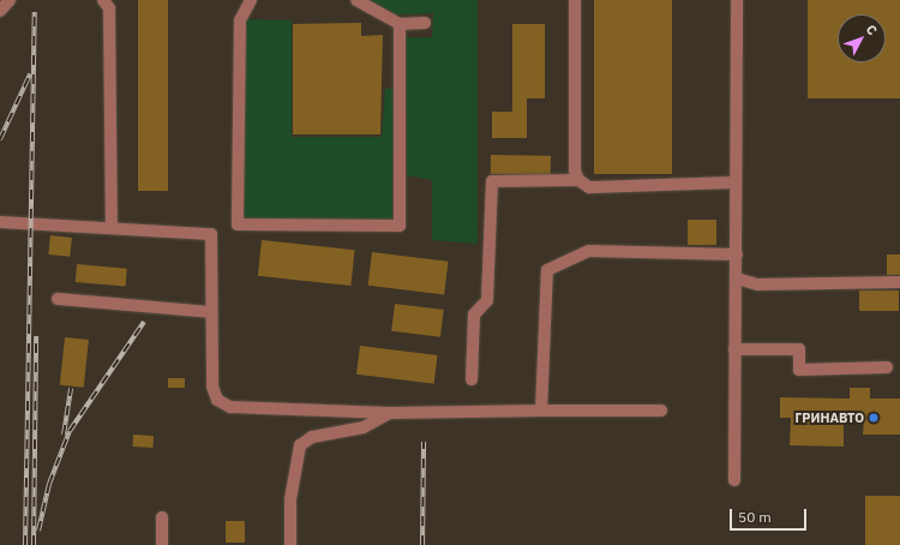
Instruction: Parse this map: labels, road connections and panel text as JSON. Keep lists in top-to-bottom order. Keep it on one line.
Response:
{"places":["ГРИНАВТО"],"scale_bar":"50 m","north":"top right"}
